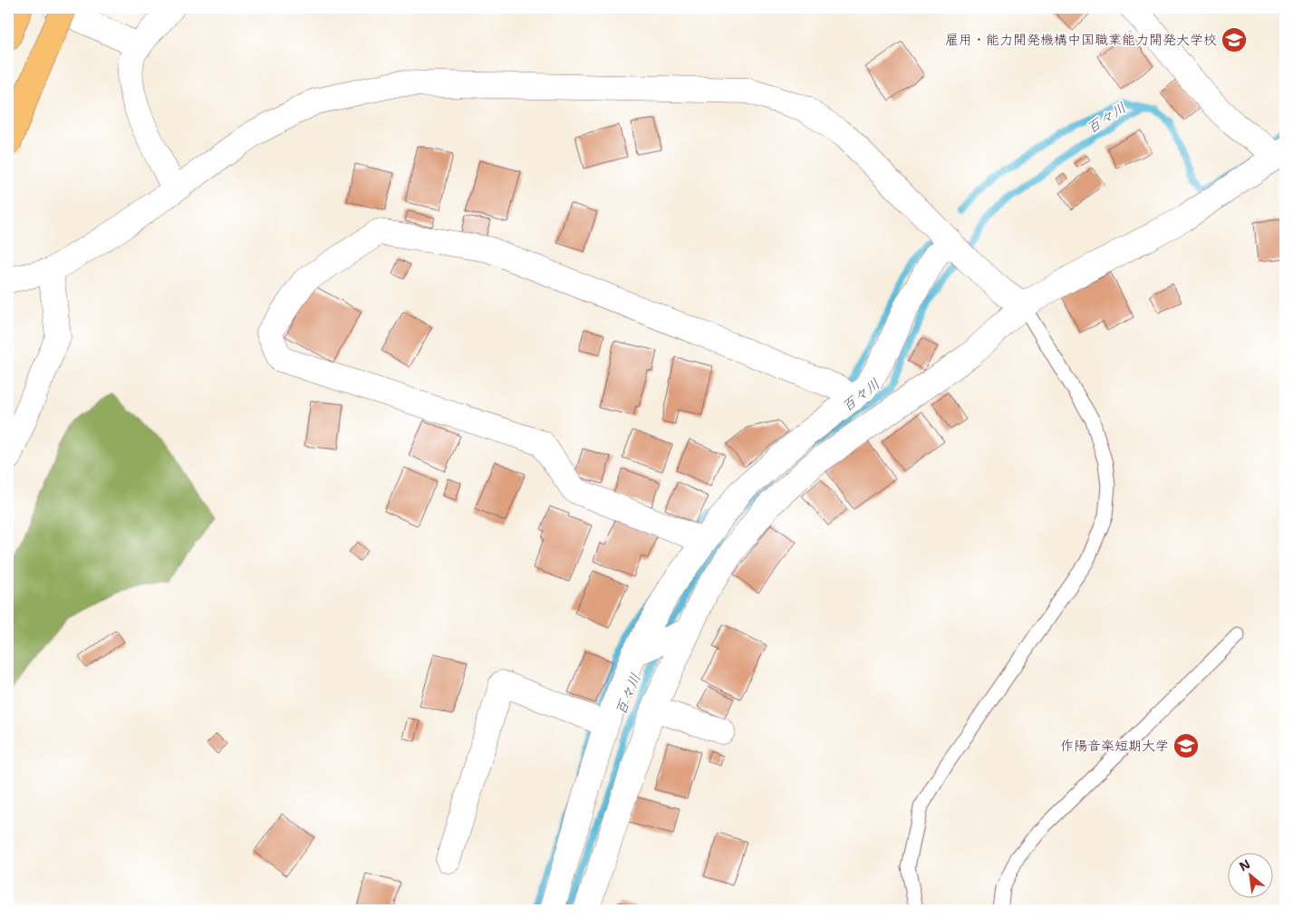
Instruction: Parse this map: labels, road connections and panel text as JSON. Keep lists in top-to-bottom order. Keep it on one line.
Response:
{"water":["百々川"],"places":{"school or university":["雇用・能力開発機構中国職業能力開発大学校","作陽音楽短期大学"]},"north":"top left"}
